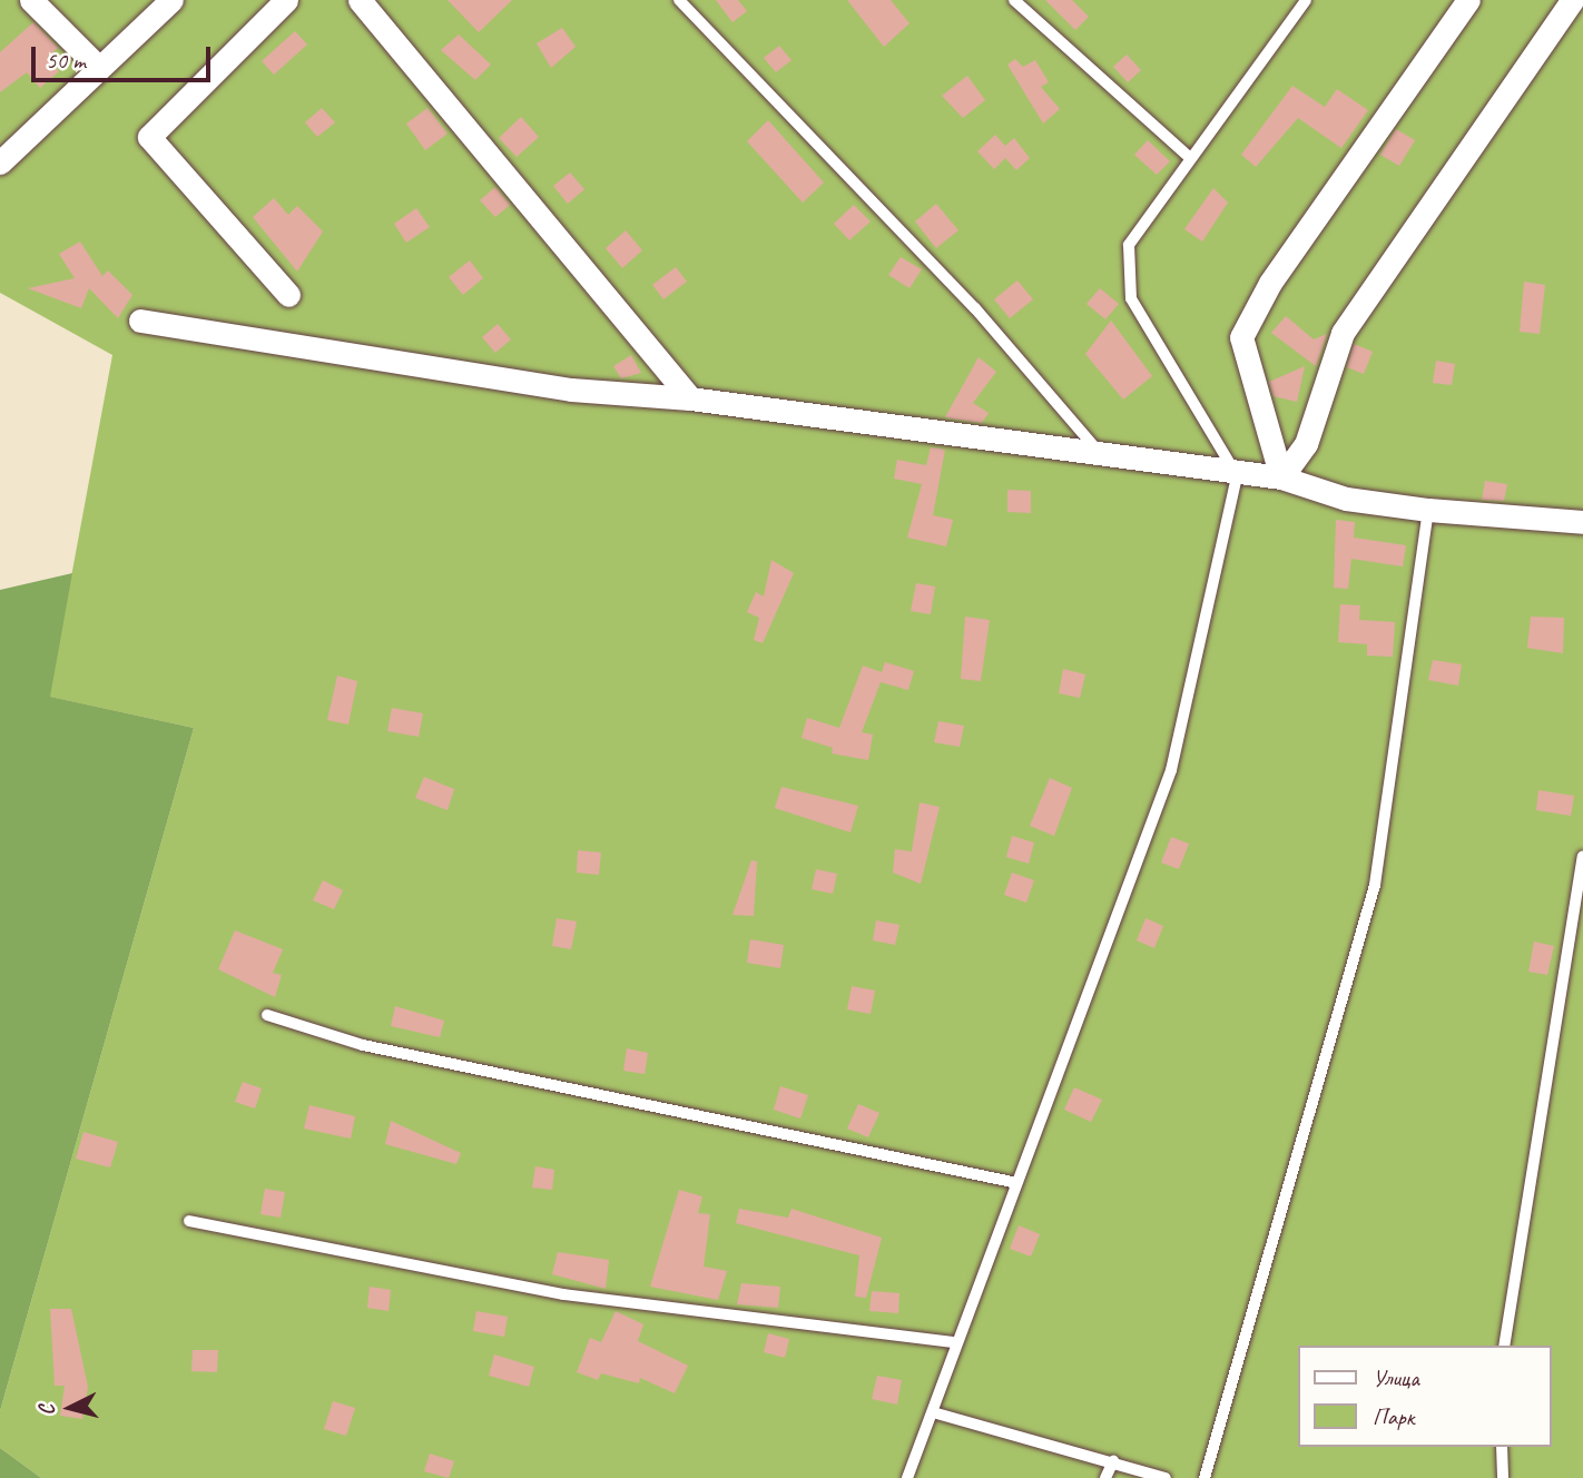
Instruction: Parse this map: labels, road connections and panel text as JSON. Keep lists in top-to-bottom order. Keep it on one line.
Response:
{"legend":["Улица","Парк"],"scale_bar":"50 m","north":"left"}
